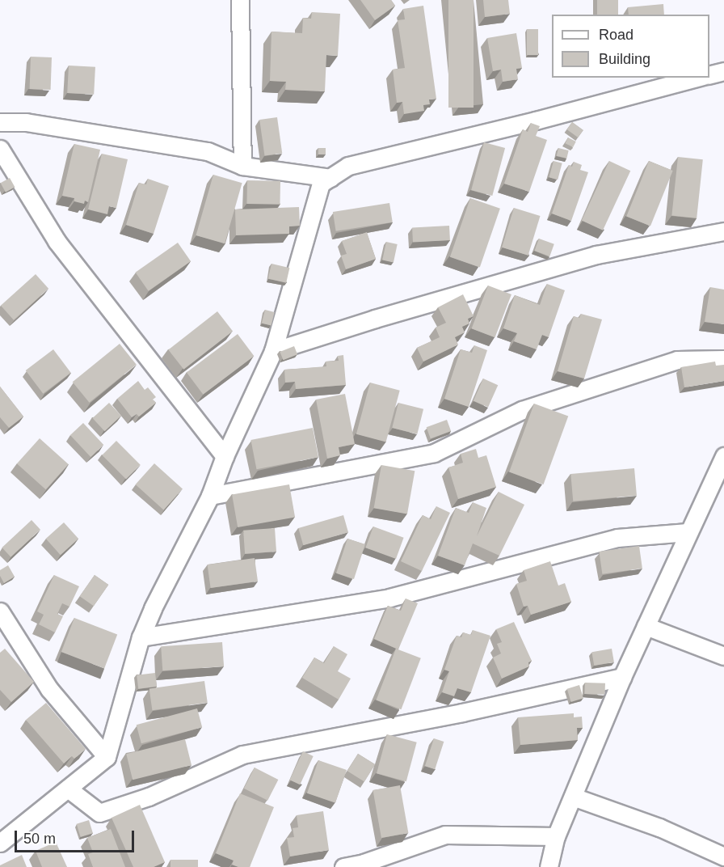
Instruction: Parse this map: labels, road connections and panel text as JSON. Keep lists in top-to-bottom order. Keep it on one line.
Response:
{"legend":["Road","Building"],"scale_bar":"50 m"}
